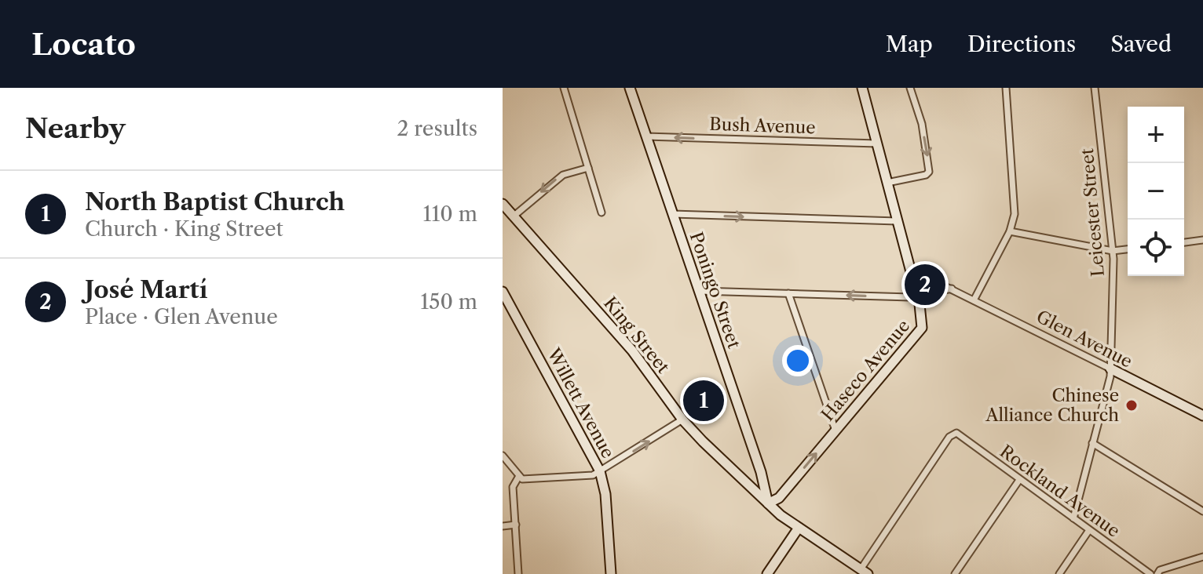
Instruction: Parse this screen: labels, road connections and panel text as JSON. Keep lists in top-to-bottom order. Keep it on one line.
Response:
{"streets":{"street":["Bush Avenue","Leicester Street","Poningo Street","King Street","Glen Avenue","Haseco Avenue","Willett Avenue","Rockland Avenue"]},"crossings":[["Bush Avenue","Poningo Street"],["Bush Avenue","Haseco Avenue"],["Leicester Street","Glen Avenue"],["Leicester Street","Rockland Avenue"],["Poningo Street","King Street"],["Poningo Street","Haseco Avenue"],["King Street","Haseco Avenue"],["King Street","Rockland Avenue"],["Glen Avenue","Haseco Avenue"]],"one_way":["Bush Avenue"],"places":["Chinese Alliance Church"],"page":{"header":"Locato","nav":["Map","Directions","Saved"],"heading":["Nearby","2 results"],"map_buttons":["+","−"],"list":[{"mark":"1","name":"North Baptist Church","note":"Church · King Street","value":"110 m"},{"mark":"2","name":"José Martí","note":"Place · Glen Avenue","value":"150 m"}],"pins":["2","1"]}}
